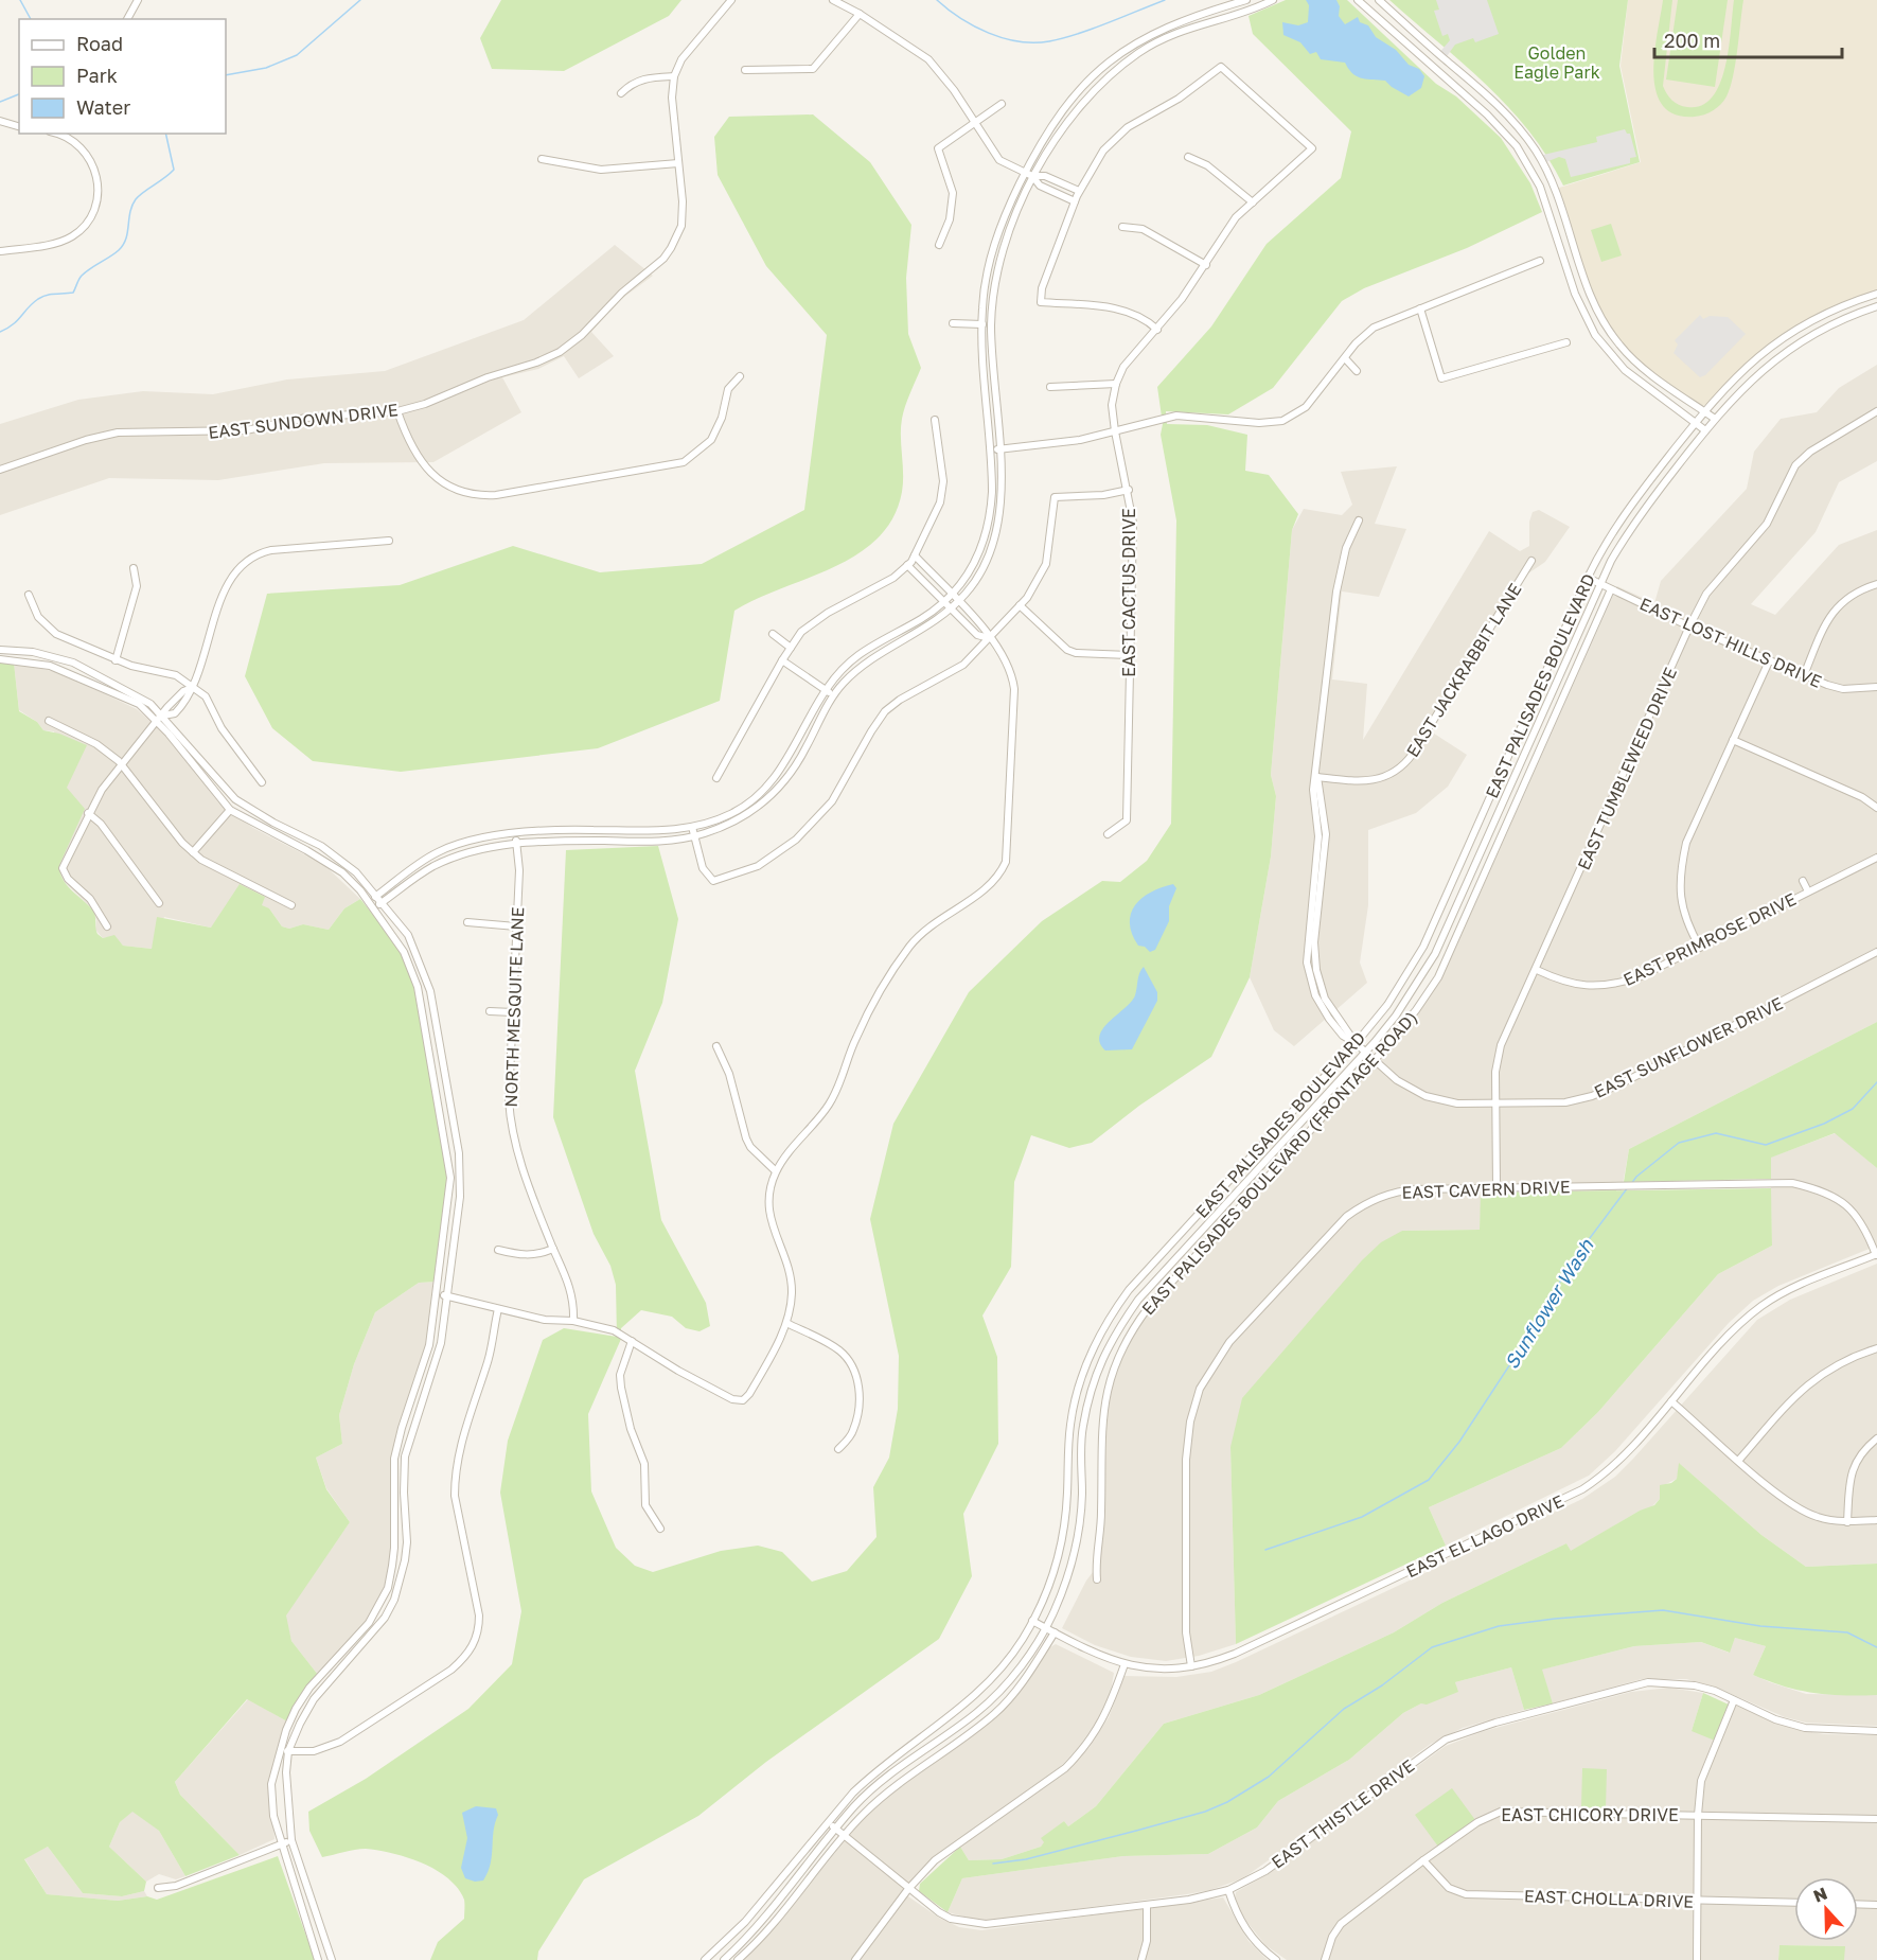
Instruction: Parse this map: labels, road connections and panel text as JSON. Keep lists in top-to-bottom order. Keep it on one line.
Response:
{"streets":{"street":["EAST SUNDOWN DRIVE","EAST CACTUS DRIVE","EAST LOST HILLS DRIVE","EAST JACKRABBIT LANE","EAST PALISADES BOULEVARD","EAST TUMBLEWEED DRIVE","EAST PRIMROSE DRIVE","NORTH MESQUITE LANE","EAST SUNFLOWER DRIVE","EAST PALISADES BOULEVARD (FRONTAGE ROAD)","EAST CAVERN DRIVE","EAST EL LAGO DRIVE","EAST THISTLE DRIVE","EAST CHICORY DRIVE","EAST CHOLLA DRIVE"]},"crossings":[["EAST LOST HILLS DRIVE","EAST PALISADES BOULEVARD"],["EAST LOST HILLS DRIVE","EAST TUMBLEWEED DRIVE"],["EAST LOST HILLS DRIVE","EAST PALISADES BOULEVARD (FRONTAGE ROAD)"],["EAST JACKRABBIT LANE","EAST SUNFLOWER DRIVE"],["EAST PALISADES BOULEVARD","EAST SUNFLOWER DRIVE"],["EAST PALISADES BOULEVARD","EAST EL LAGO DRIVE"],["EAST PALISADES BOULEVARD","EAST THISTLE DRIVE"],["EAST TUMBLEWEED DRIVE","EAST PRIMROSE DRIVE"],["EAST TUMBLEWEED DRIVE","EAST SUNFLOWER DRIVE"],["EAST TUMBLEWEED DRIVE","EAST CAVERN DRIVE"],["EAST SUNFLOWER DRIVE","EAST PALISADES BOULEVARD (FRONTAGE ROAD)"],["EAST CAVERN DRIVE","EAST EL LAGO DRIVE"],["EAST CHICORY DRIVE","EAST CHOLLA DRIVE"]],"water":["Sunflower Wash"],"parks":["Golden Eagle Park"],"legend":["Road","Park","Water"],"scale_bar":"200 m","north":"top"}
